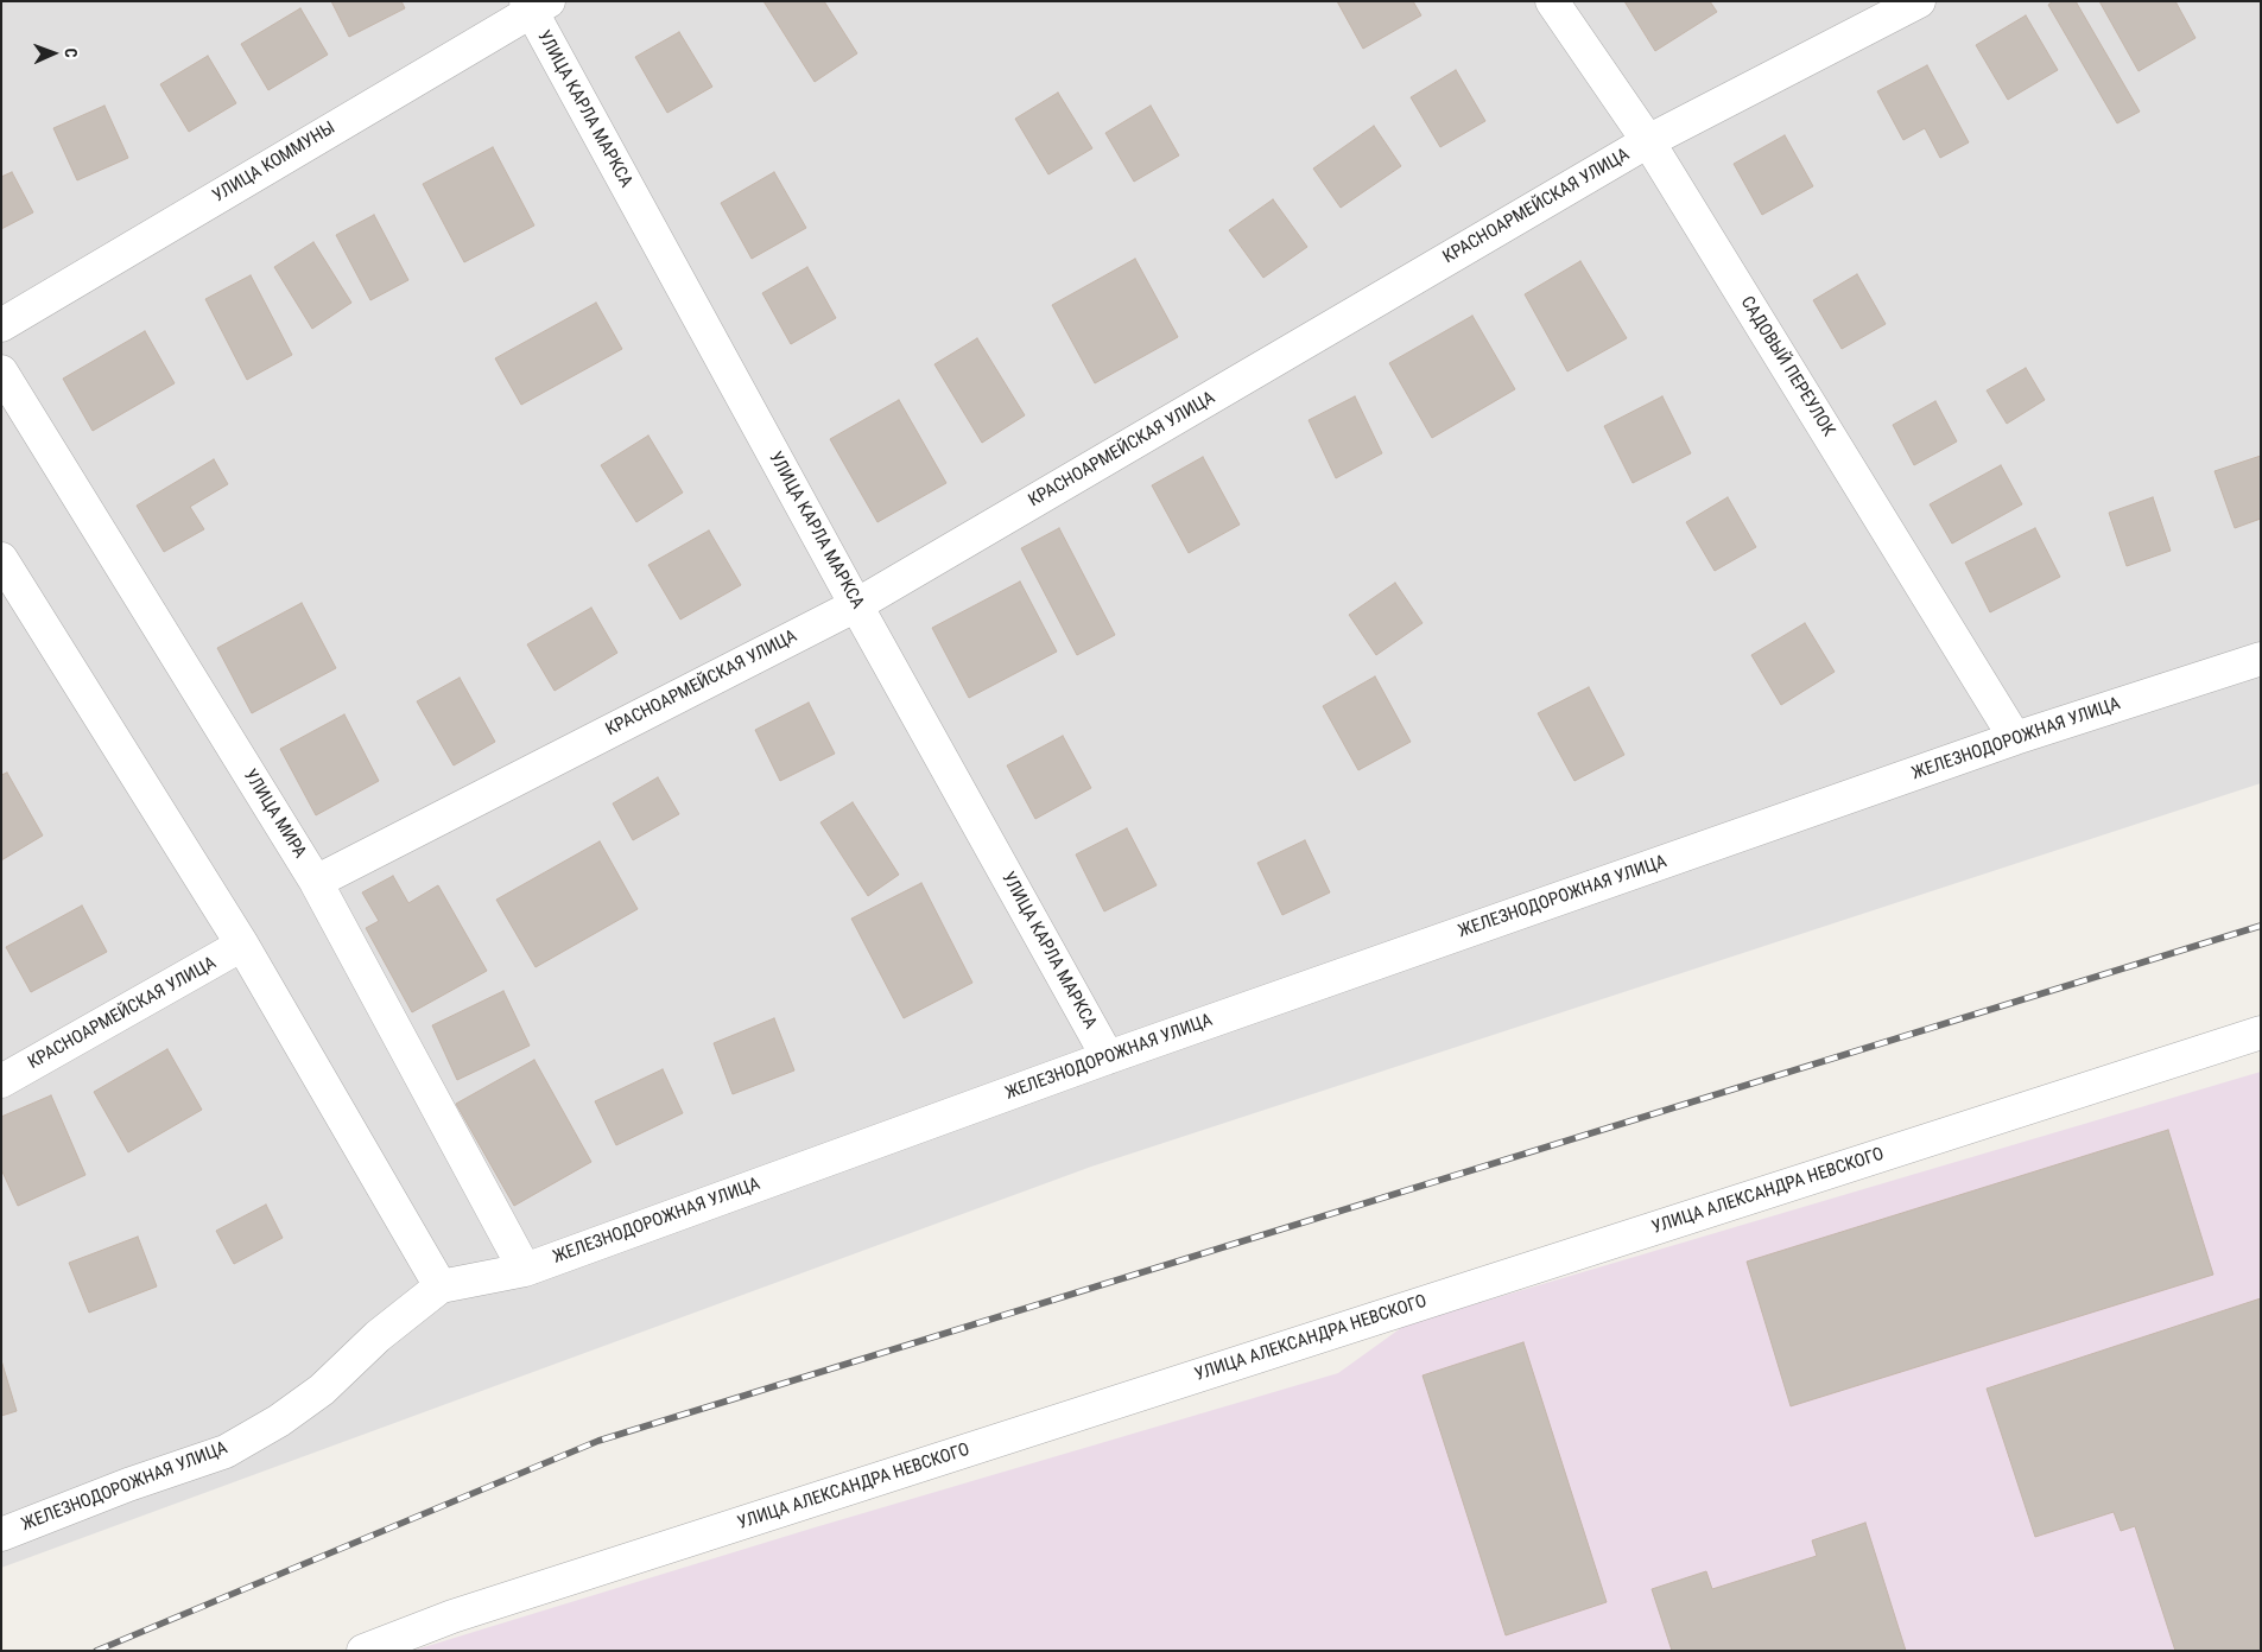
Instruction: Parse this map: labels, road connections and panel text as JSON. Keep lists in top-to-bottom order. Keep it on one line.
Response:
{"streets":{"street":["УЛИЦА КАРЛА МАРКСА","УЛИЦА КОММУНЫ","КРАСНОАРМЕЙСКАЯ УЛИЦА","САДОВЫЙ ПЕРЕУЛОК","ЖЕЛЕЗНОДОРОЖНАЯ УЛИЦА","УЛИЦА МИРА","УЛИЦА АЛЕКСАНДРА НЕВСКОГО"]},"crossings":[["УЛИЦА КАРЛА МАРКСА","УЛИЦА КОММУНЫ"],["УЛИЦА КАРЛА МАРКСА","КРАСНОАРМЕЙСКАЯ УЛИЦА"],["УЛИЦА КАРЛА МАРКСА","ЖЕЛЕЗНОДОРОЖНАЯ УЛИЦА"],["КРАСНОАРМЕЙСКАЯ УЛИЦА","САДОВЫЙ ПЕРЕУЛОК"],["КРАСНОАРМЕЙСКАЯ УЛИЦА","УЛИЦА МИРА"],["САДОВЫЙ ПЕРЕУЛОК","ЖЕЛЕЗНОДОРОЖНАЯ УЛИЦА"],["ЖЕЛЕЗНОДОРОЖНАЯ УЛИЦА","УЛИЦА МИРА"]],"north":"right"}
